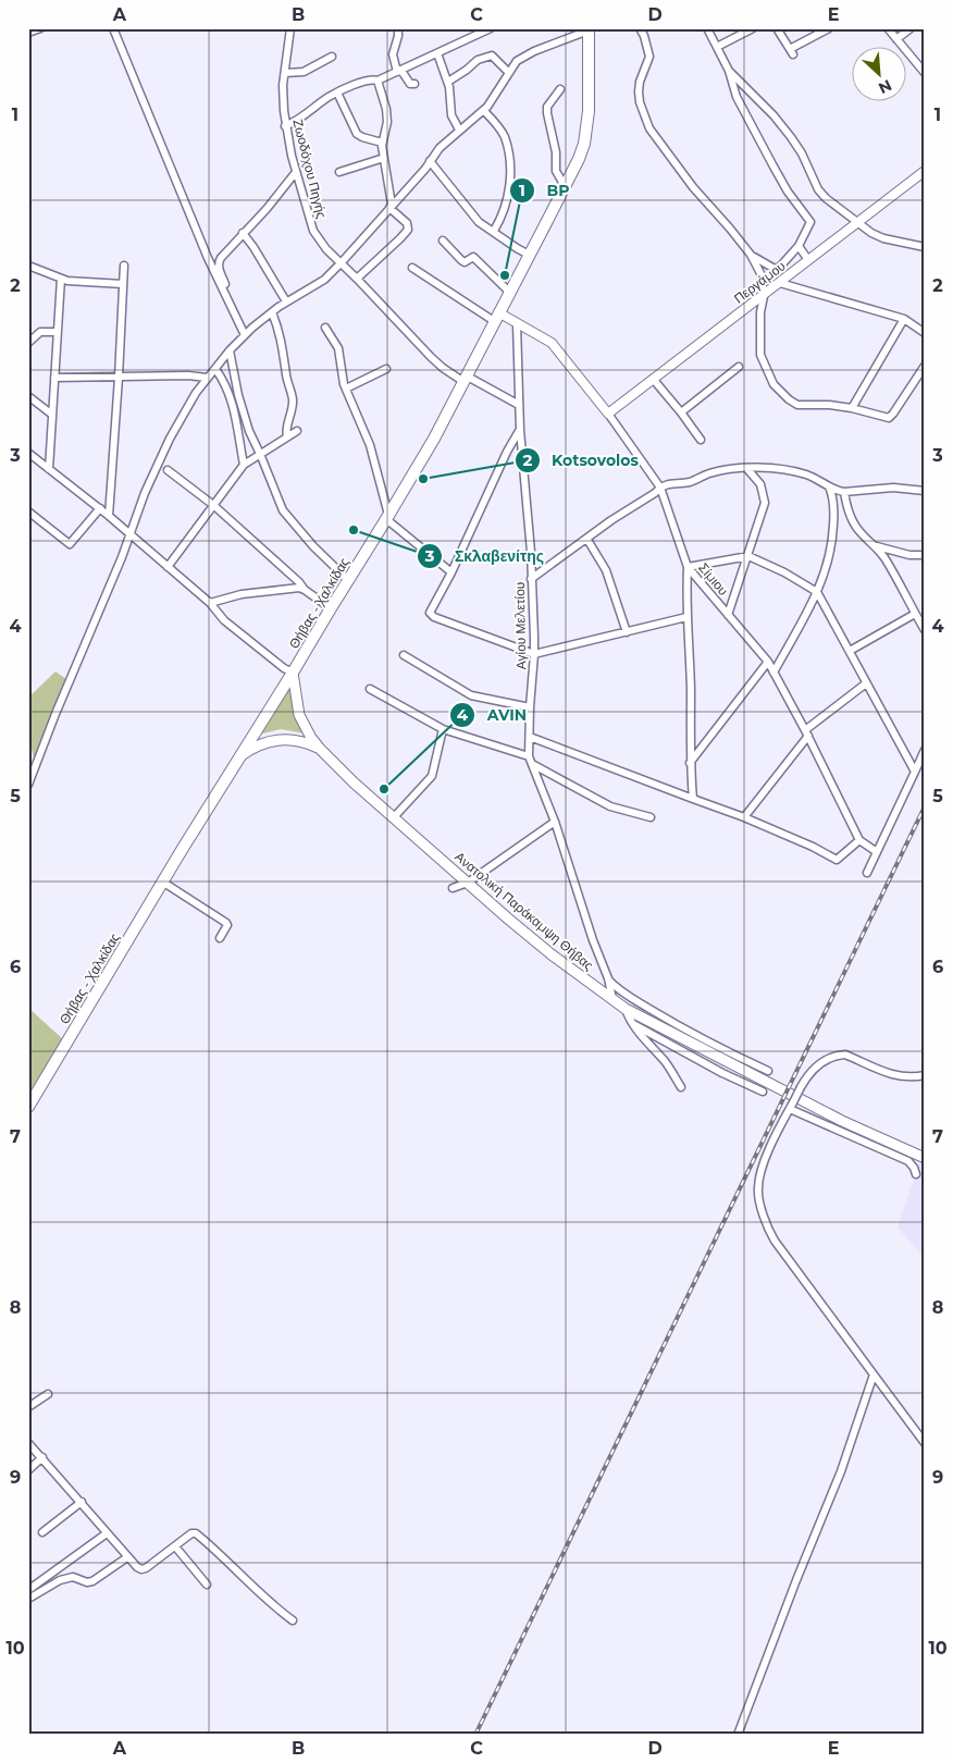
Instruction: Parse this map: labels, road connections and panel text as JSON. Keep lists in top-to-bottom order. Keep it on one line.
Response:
{"streets":{"main road":["Θήβας - Χαλκίδας","Ανατολική Παράκαμψη Θήβας"],"street":["Ζωοδόχου Πηγής","Περγάμου","Σίμιου","Αγίου Μελετίου"]},"crossings":[["Ζωοδόχου Πηγής","Θήβας - Χαλκίδας"],["Ζωοδόχου Πηγής","Αγίου Μελετίου"],["Περγάμου","Σίμιου"],["Σίμιου","Αγίου Μελετίου"],["Θήβας - Χαλκίδας","Ανατολική Παράκαμψη Θήβας"],["Αγίου Μελετίου","Ανατολική Παράκαμψη Θήβας"]],"places":["BP","Kotsovolos","Σκλαβενίτης","AVIN"],"north":"bottom right","grid":{"columns":["A","B","C","D","E"],"rows":["1","2","3","4","5","6","7","8","9","10"]}}
